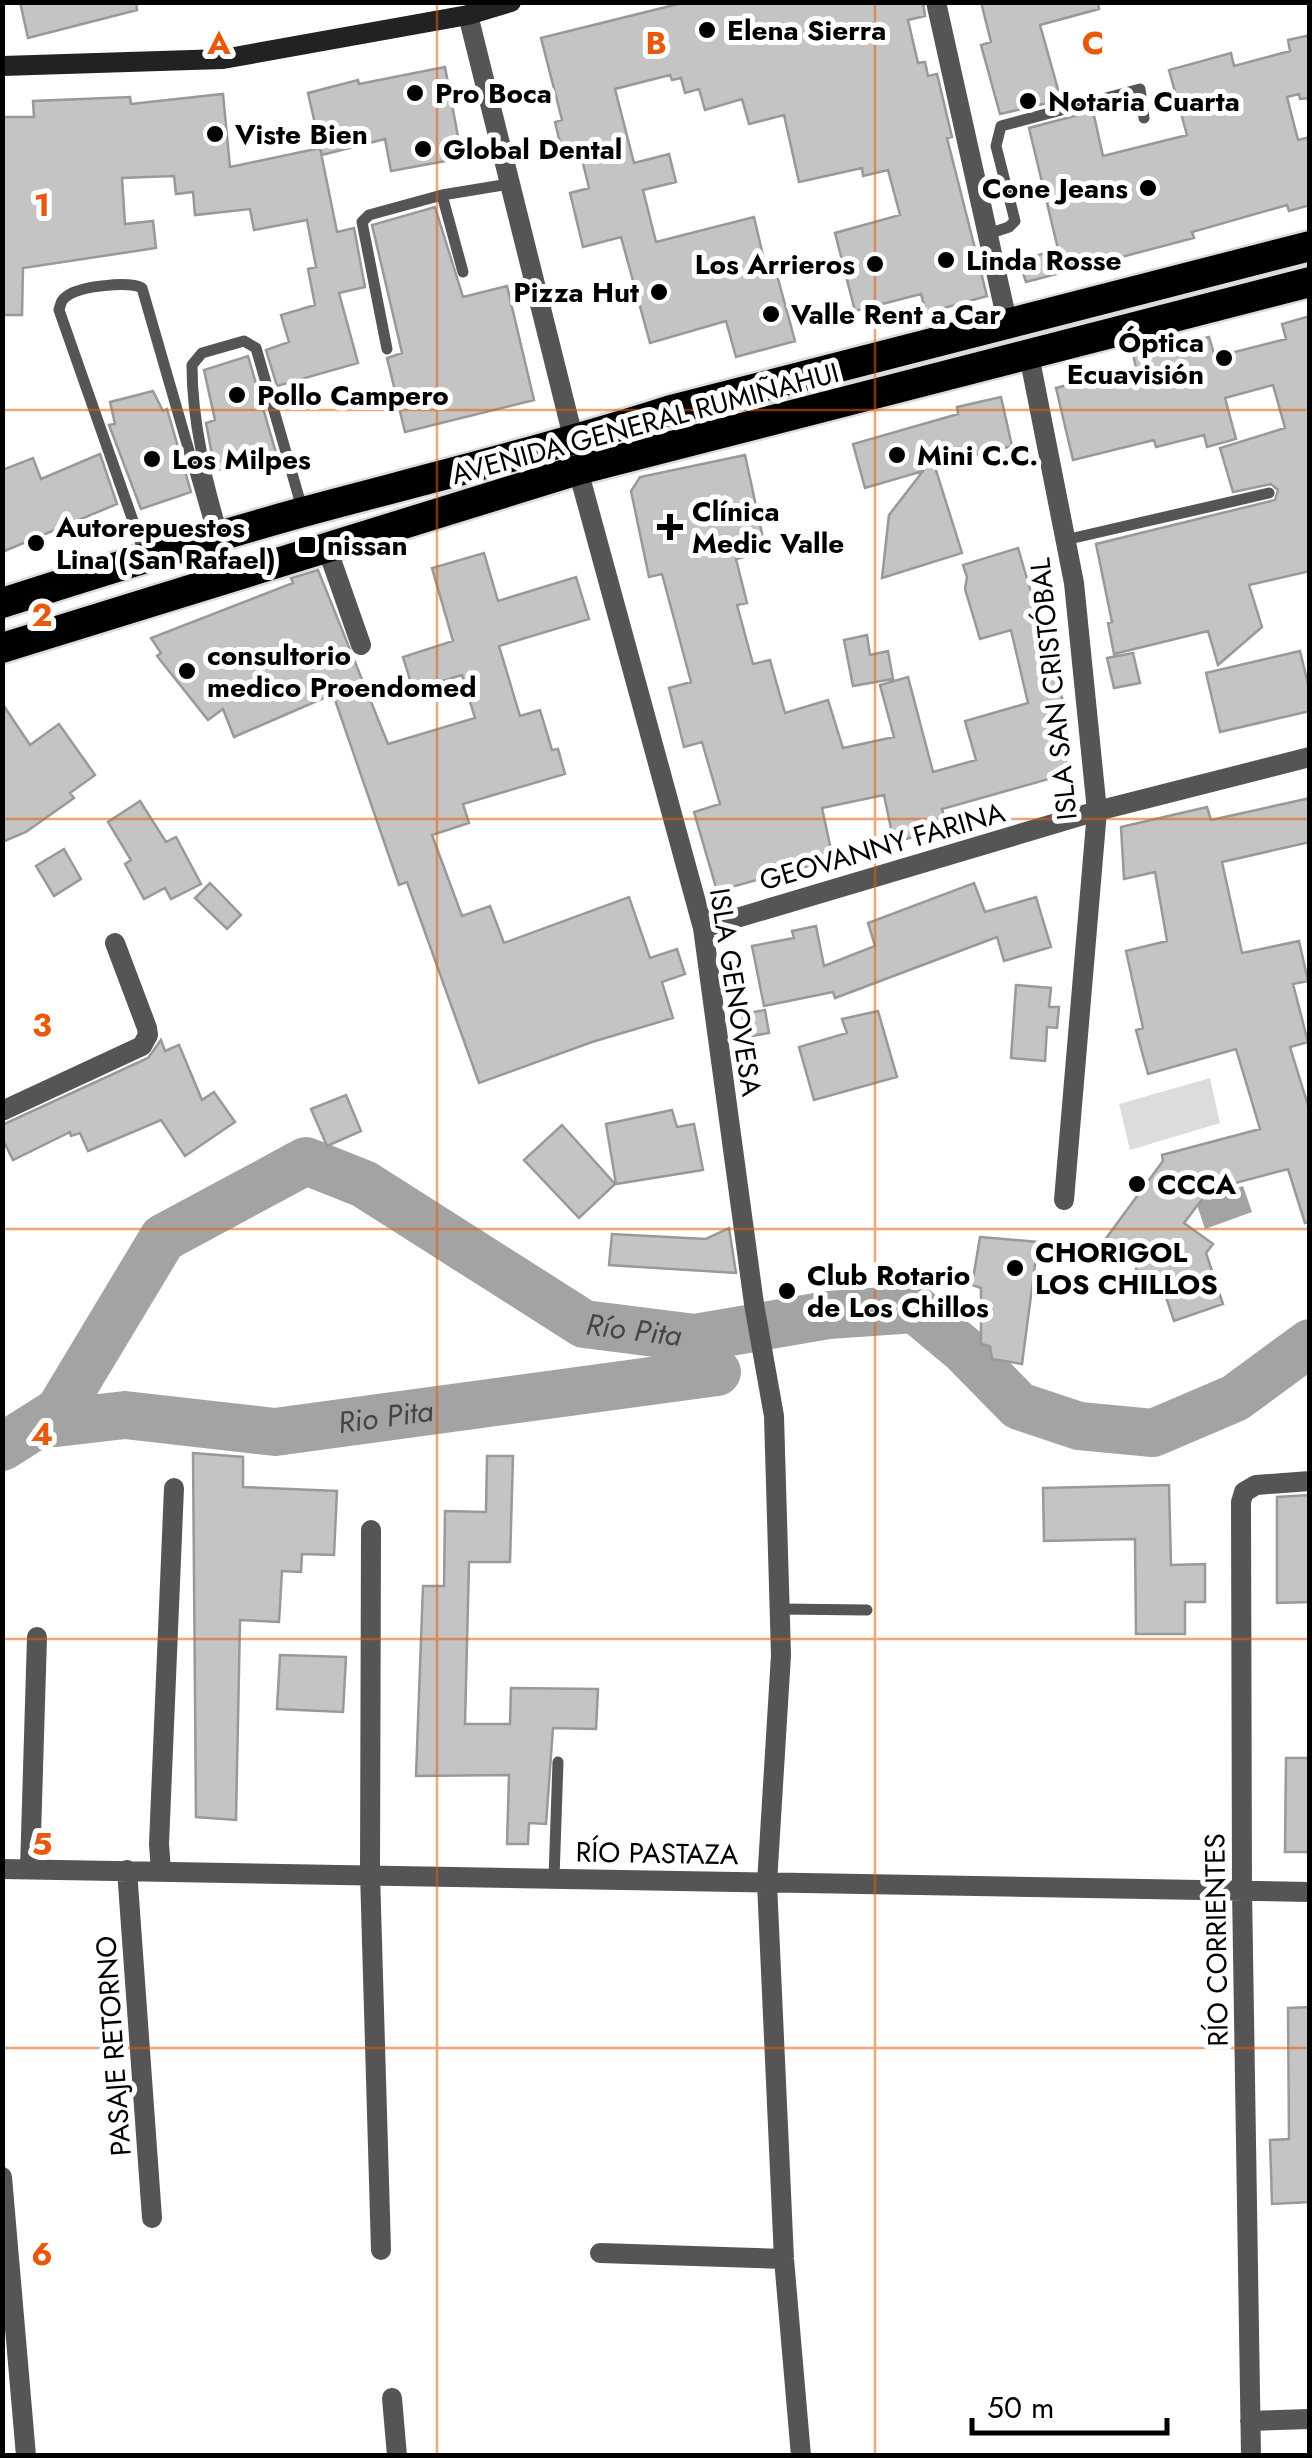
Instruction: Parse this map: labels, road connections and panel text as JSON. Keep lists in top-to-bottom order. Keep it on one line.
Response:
{"streets":{"highway":["AVENIDA GENERAL RUMIÑAHUI"],"street":["ISLA SAN CRISTÓBAL","GEOVANNY FARINA","ISLA GENOVESA","RÍO PASTAZA","RÍO CORRIENTES","PASAJE RETORNO"]},"crossings":[["AVENIDA GENERAL RUMIÑAHUI","ISLA SAN CRISTÓBAL"],["AVENIDA GENERAL RUMIÑAHUI","ISLA GENOVESA"],["ISLA SAN CRISTÓBAL","GEOVANNY FARINA"],["GEOVANNY FARINA","ISLA GENOVESA"],["ISLA GENOVESA","RÍO PASTAZA"],["RÍO PASTAZA","RÍO CORRIENTES"],["RÍO PASTAZA","PASAJE RETORNO"]],"water":["Río Pita","Rio Pita"],"places":{"other":["Elena Sierra","Pro Boca","Notaria Cuarta","Viste Bien","Global Dental","Cone Jeans","Linda Rosse","Los Arrieros","Pizza Hut","Valle Rent a Car","Óptica Ecuavisión","Pollo Campero","Mini C.C.","Los Milpes","Autorepuestos Lina (San Rafael)","consultorio medico Proendomed","CCCA","CHORIGOL LOS CHILLOS","Club Rotario de Los Chillos"],"health":["Clínica Medic Valle"],"transit":["nissan"]},"scale_bar":"50 m","grid":{"columns":["A","B","C"],"rows":["1","2","3","4","5","6"]}}
